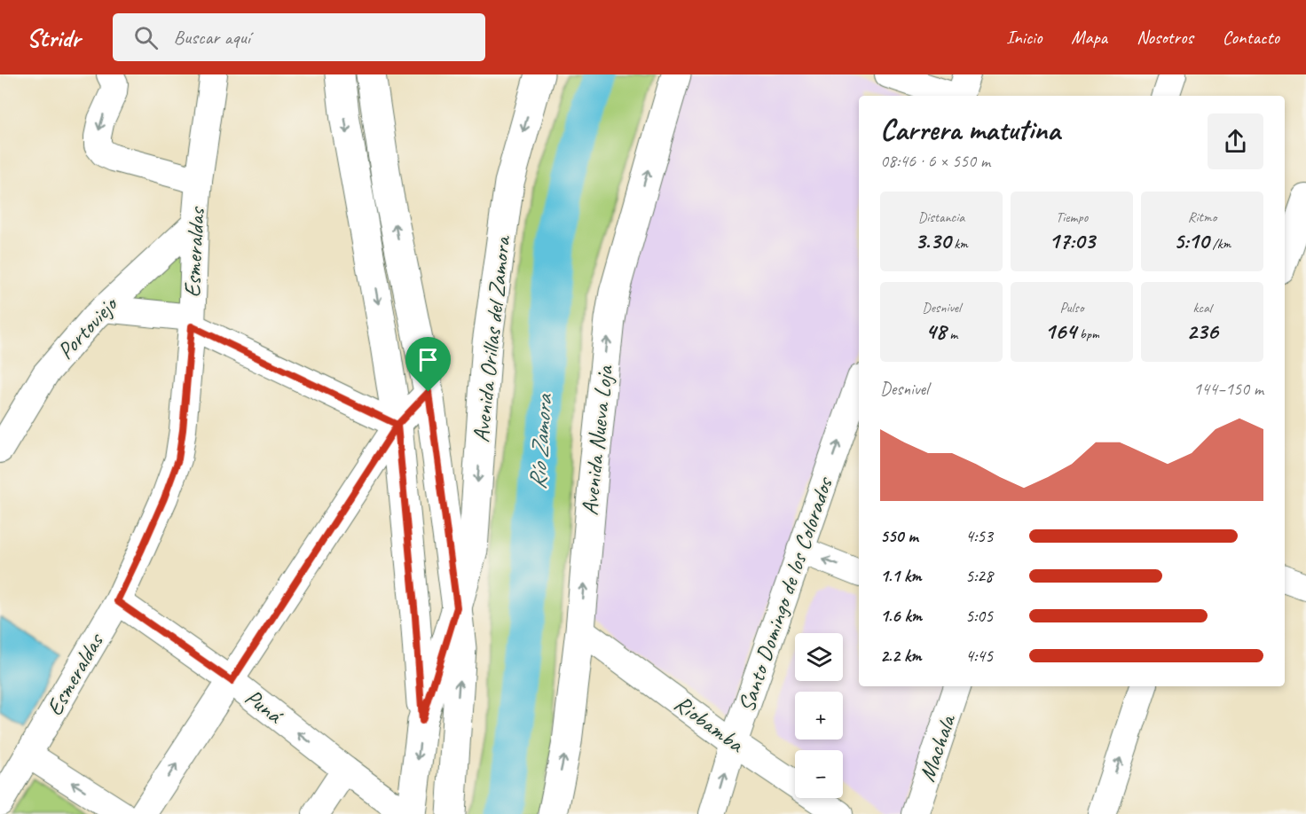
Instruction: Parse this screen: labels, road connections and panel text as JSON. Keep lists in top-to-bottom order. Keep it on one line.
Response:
{"streets":{"main road":["Avenida Orillas del Zamora","Avenida Nueva Loja"],"street":["Esmeraldas","Portoviejo","Santo Domingo de los Colorados","Puná","Riobamba","Machala"]},"crossings":[["Esmeraldas","Portoviejo"],["Esmeraldas","Puná"],["Avenida Nueva Loja","Riobamba"],["Santo Domingo de los Colorados","Riobamba"]],"one_way":["Santo Domingo de los Colorados","Puná"],"water":["Río Zamora"],"page":{"header":"Stridr","search":"Buscar aquí","nav":["Inicio","Mapa","Nosotros","Contacto"],"heading":["Carrera matutina","08:46 · 6 × 550 m"],"stats":[["Distancia","3.30 km"],["Tiempo","17:03"],["Ritmo","5:10 /km"],["Desnivel","48 m"],["Pulso","164 bpm"],["kcal","236"]],"chart":["Desnivel","144–150 m"],"list":[{"name":"550 m","note":"4:53"},{"name":"1.1 km","note":"5:28"},{"name":"1.6 km","note":"5:05"},{"name":"2.2 km","note":"4:45"}],"map_buttons":["+","−"]}}
